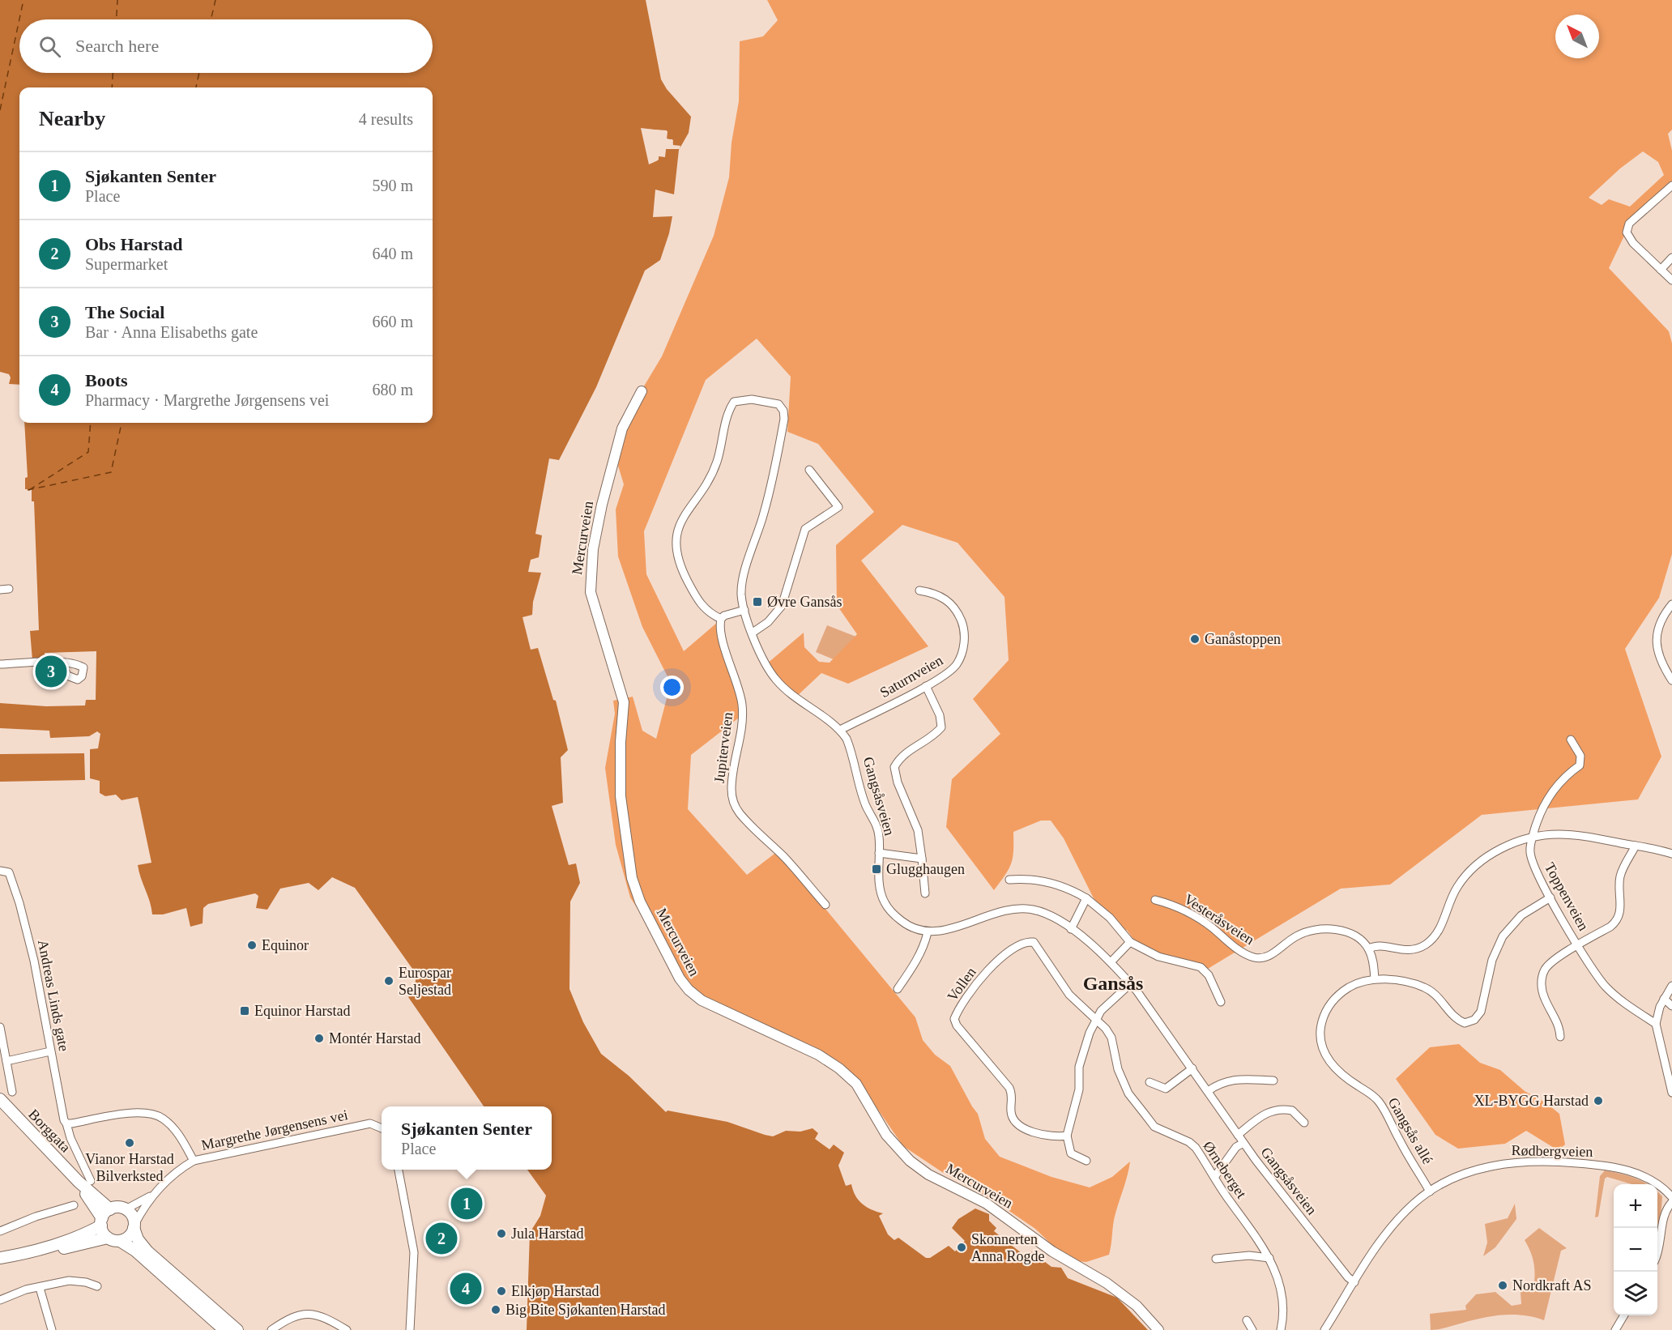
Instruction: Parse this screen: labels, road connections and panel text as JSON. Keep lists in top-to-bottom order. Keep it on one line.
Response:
{"streets":{"highway":["Borggata"],"main road":["Mercurveien"],"street":["Saturnveien","Jupiterveien","Gangsåsveien","Toppenveien","Vesteråsveien","Vollen","Andreas Linds gate","Margrethe Jørgensens vei","Gangsås allé","Rødbergveien","Ørneberget"]},"crossings":[["Saturnveien","Gangsåsveien"],["Jupiterveien","Gangsåsveien"],["Gangsåsveien","Rødbergveien"],["Toppenveien","Gangsås allé"],["Vollen","Ørneberget"],["Margrethe Jørgensens vei","Borggata"],["Gangsås allé","Rødbergveien"]],"districts":["Gansås"],"places":{"transit":["Øvre Gansås","Glugghaugen","Equinor Harstad"],"other":["Ganåstoppen","Equinor","Eurospar Seljestad","Montér Harstad","XL-BYGG Harstad","Vianor Harstad Bilverksted","Jula Harstad","Skonnerten Anna Rogde","Nordkraft AS","Elkjøp Harstad","Big Bite Sjøkanten Harstad"]},"north":"top left","page":{"search":"Search here","heading":["Nearby","4 results"],"list":[{"mark":"1","name":"Sjøkanten Senter","note":"Place","value":"590 m"},{"mark":"2","name":"Obs Harstad","note":"Supermarket","value":"640 m"},{"mark":"3","name":"The Social","note":"Bar · Anna Elisabeths gate","value":"660 m"},{"mark":"4","name":"Boots","note":"Pharmacy · Margrethe Jørgensens vei","value":"680 m"}],"pins":["3","1","2","4"],"popup":["Sjøkanten Senter","Place"],"map_buttons":["+","−"]}}
